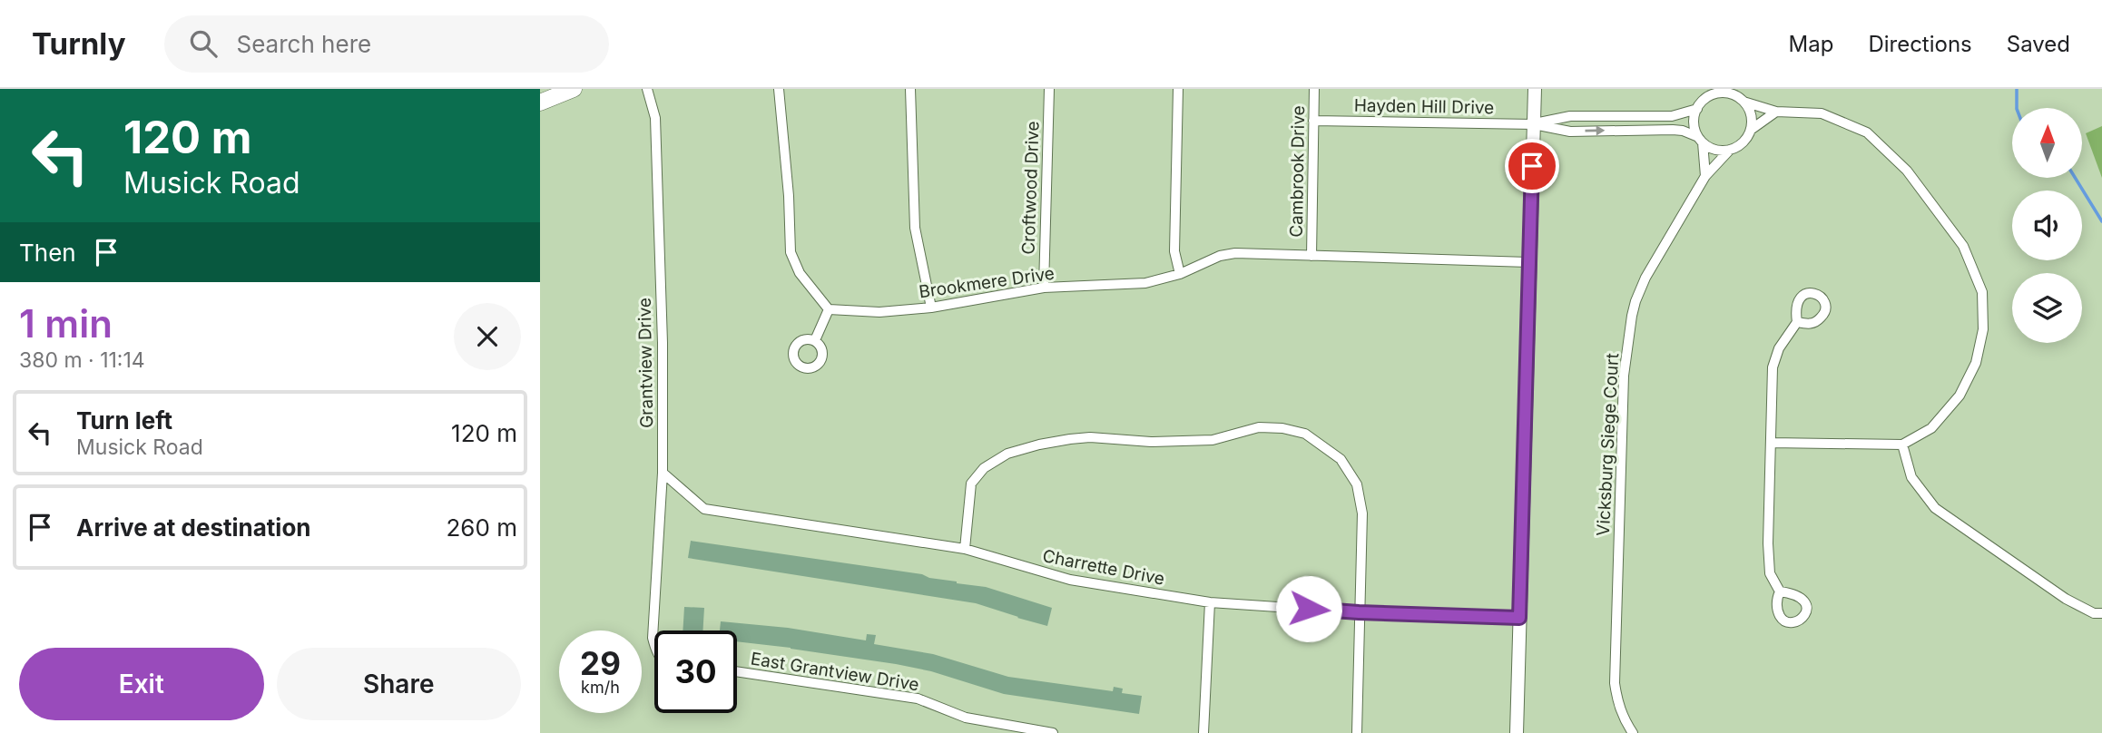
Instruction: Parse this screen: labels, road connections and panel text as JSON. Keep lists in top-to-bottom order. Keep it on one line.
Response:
{"streets":{"street":["Hayden Hill Drive","Cambrook Drive","Croftwood Drive","Brookmere Drive","Grantview Drive","Vicksburg Siege Court","Charrette Drive","East Grantview Drive"]},"crossings":[["Hayden Hill Drive","Cambrook Drive"],["Cambrook Drive","Brookmere Drive"],["Croftwood Drive","Brookmere Drive"],["Grantview Drive","Charrette Drive"]],"north":"top","page":{"header":"Turnly","search":"Search here","nav":["Map","Directions","Saved"],"turn":["120 m","Musick Road"],"then":"Then","heading":["1 min","380 m · 11:14"],"list":[{"name":"Turn left","note":"Musick Road","value":"120 m"},{"name":"Arrive at destination","value":"260 m"}],"speed":"29 km/h","limit":"30","buttons":["Exit","Share"]}}
